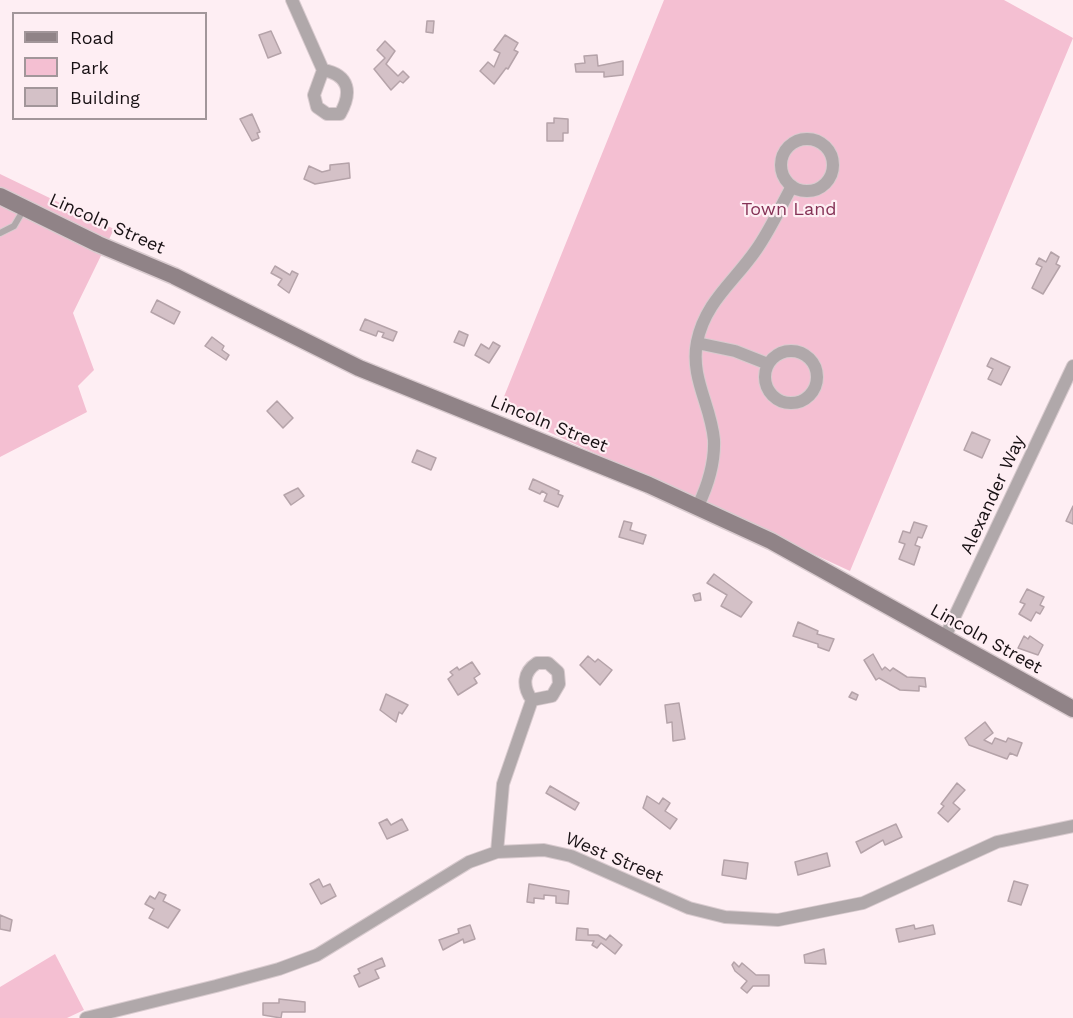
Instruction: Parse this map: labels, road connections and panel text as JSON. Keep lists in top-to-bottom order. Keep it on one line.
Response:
{"streets":{"main road":["Lincoln Street"],"street":["Alexander Way","West Street"]},"crossings":[["Lincoln Street","Alexander Way"]],"parks":["Town Land"],"legend":["Road","Park","Building"]}
